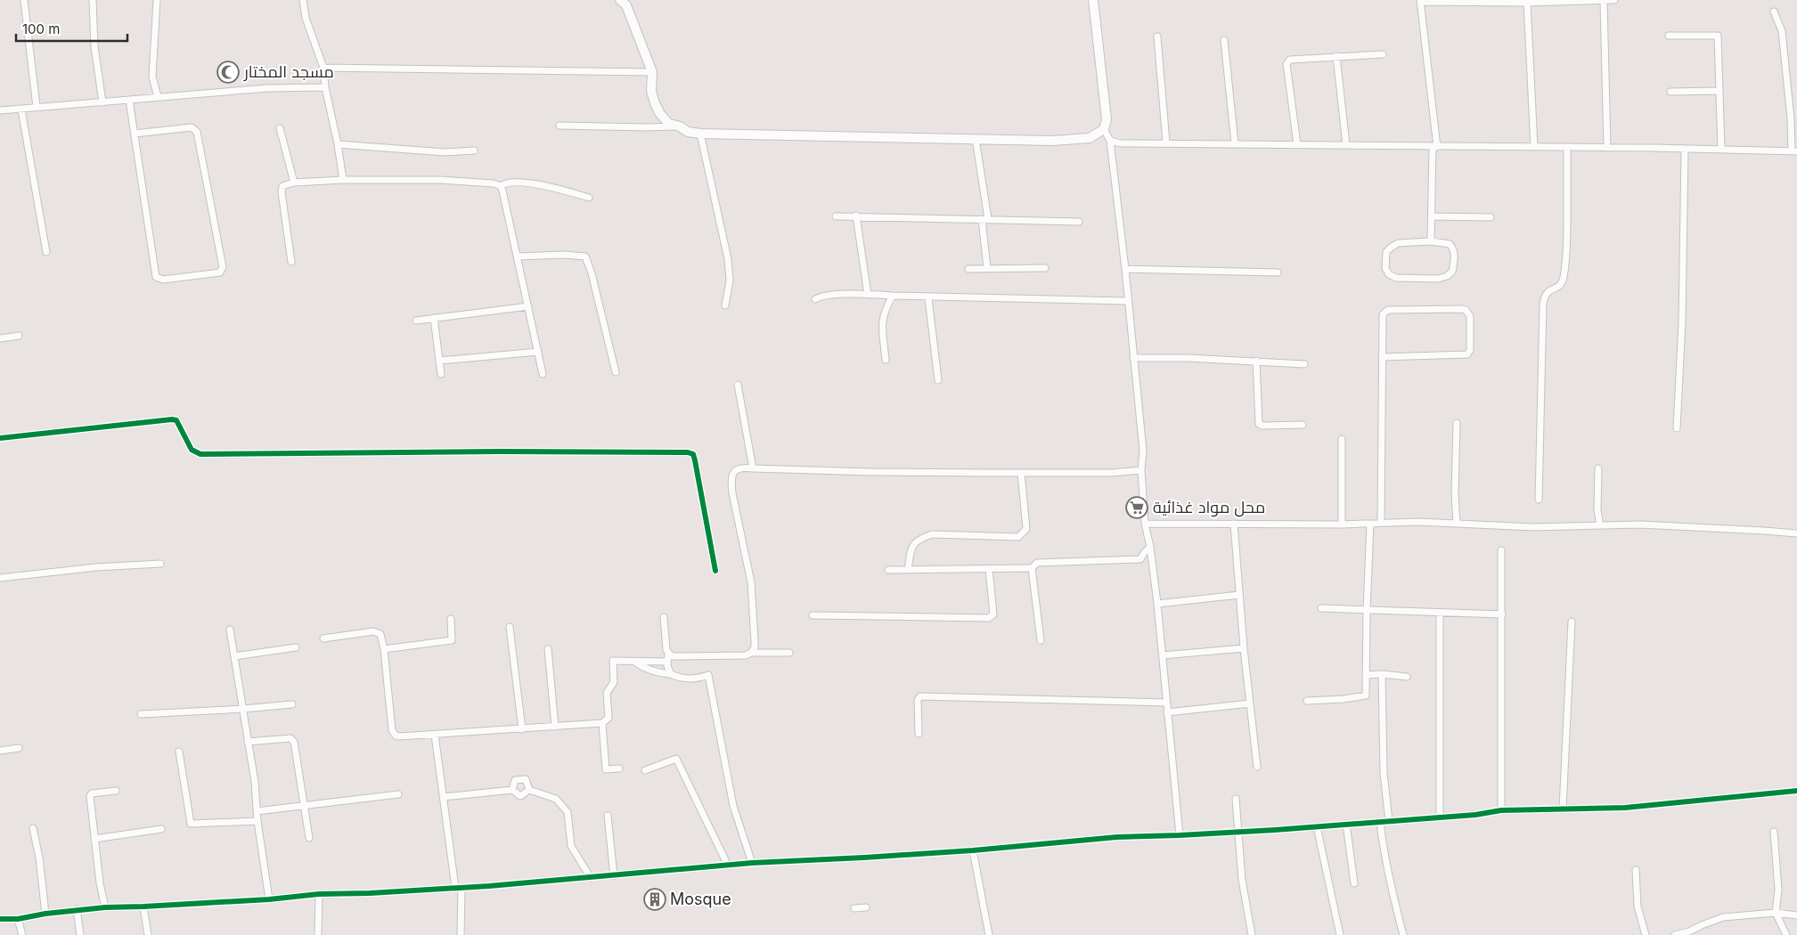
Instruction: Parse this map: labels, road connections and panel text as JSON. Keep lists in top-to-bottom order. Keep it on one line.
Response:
{"places":{"mosque":["مسجد المختار"],"supermarket":["محل مواد غذائية"],"building":["Mosque"]},"scale_bar":"100 m"}
